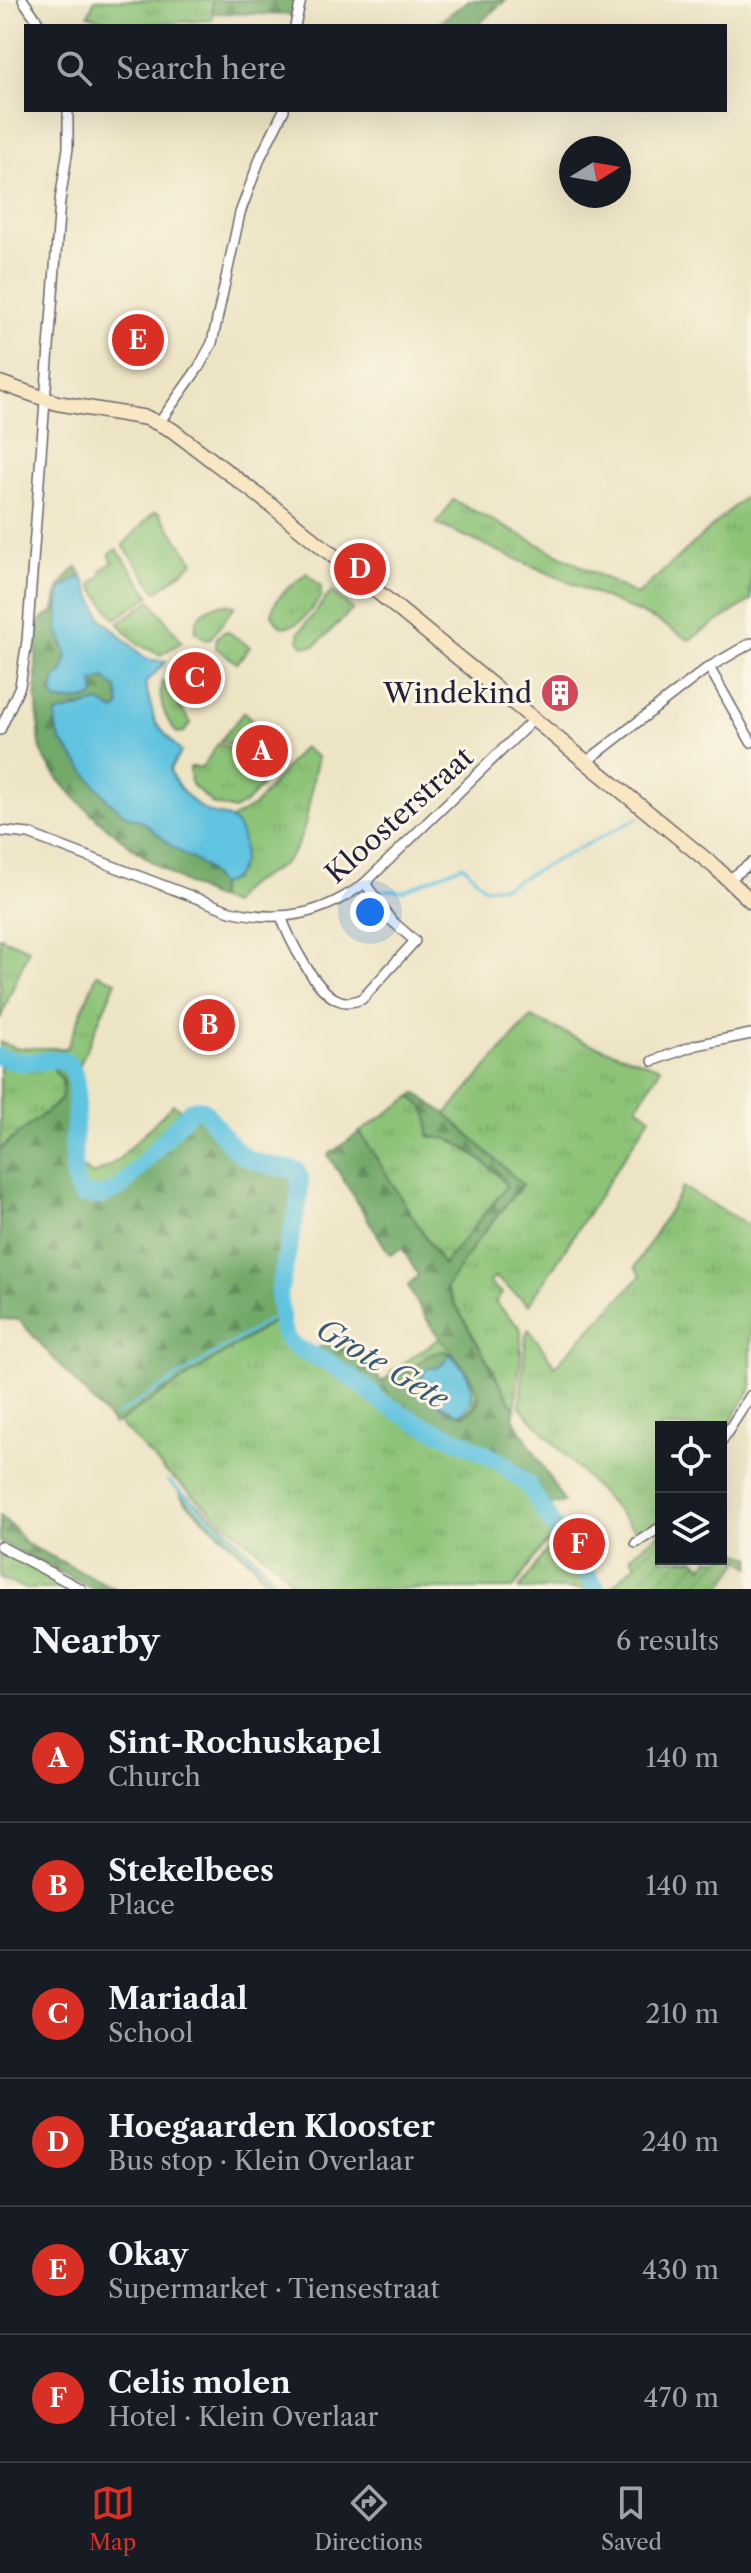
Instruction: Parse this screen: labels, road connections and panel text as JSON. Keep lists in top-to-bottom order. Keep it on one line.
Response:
{"streets":{"street":["Kloosterstraat"]},"water":["Grote Gete"],"places":{"building":["Windekind"]},"north":"right","page":{"search":"Search here","pins":["E","D","C","A","B","F"],"heading":["Nearby","6 results"],"list":[{"mark":"A","name":"Sint-Rochuskapel","note":"Church","value":"140 m"},{"mark":"B","name":"Stekelbees","note":"Place","value":"140 m"},{"mark":"C","name":"Mariadal","note":"School","value":"210 m"},{"mark":"D","name":"Hoegaarden Klooster","note":"Bus stop · Klein Overlaar","value":"240 m"},{"mark":"E","name":"Okay","note":"Supermarket · Tiensestraat","value":"430 m"},{"mark":"F","name":"Celis molen","note":"Hotel · Klein Overlaar","value":"470 m"}],"nav":["Map","Directions","Saved"]}}
